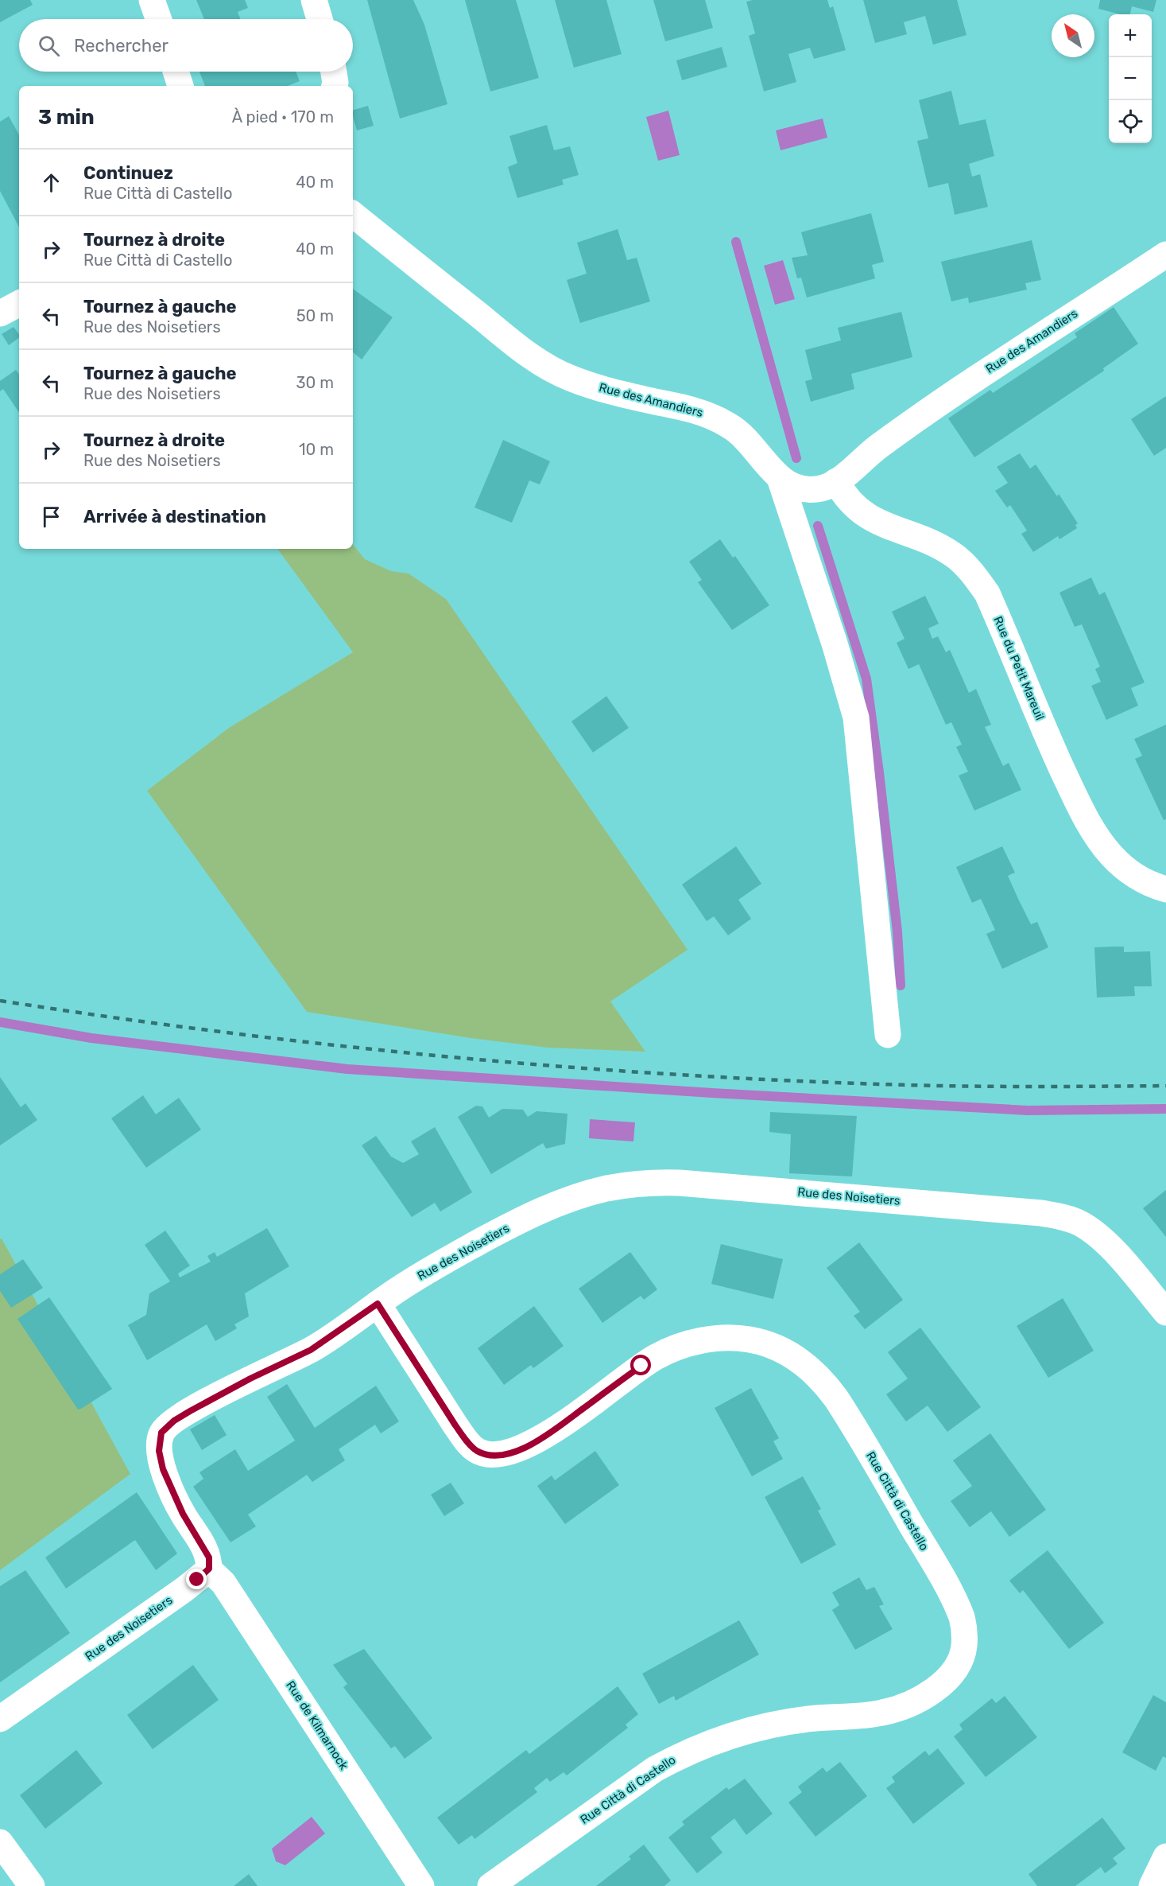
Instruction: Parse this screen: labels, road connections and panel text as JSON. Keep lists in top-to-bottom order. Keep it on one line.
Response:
{"streets":{"street":["Rue des Amandiers","Rue du Petit Mareuil","Rue des Noisetiers","Rue Città di Castello","Rue de Kilmarnock"]},"crossings":[["Rue des Amandiers","Rue du Petit Mareuil"],["Rue des Noisetiers","Rue Città di Castello"],["Rue des Noisetiers","Rue de Kilmarnock"]],"north":"top left","page":{"map_buttons":["+","−"],"search":"Rechercher","heading":["3 min","À pied · 170 m"],"list":[["Continuez","Rue Città di Castello","40 m"],["Tournez à droite","Rue Città di Castello","40 m"],["Tournez à gauche","Rue des Noisetiers","50 m"],["Tournez à gauche","Rue des Noisetiers","30 m"],["Tournez à droite","Rue des Noisetiers","10 m"],"Arrivée à destination"]}}
